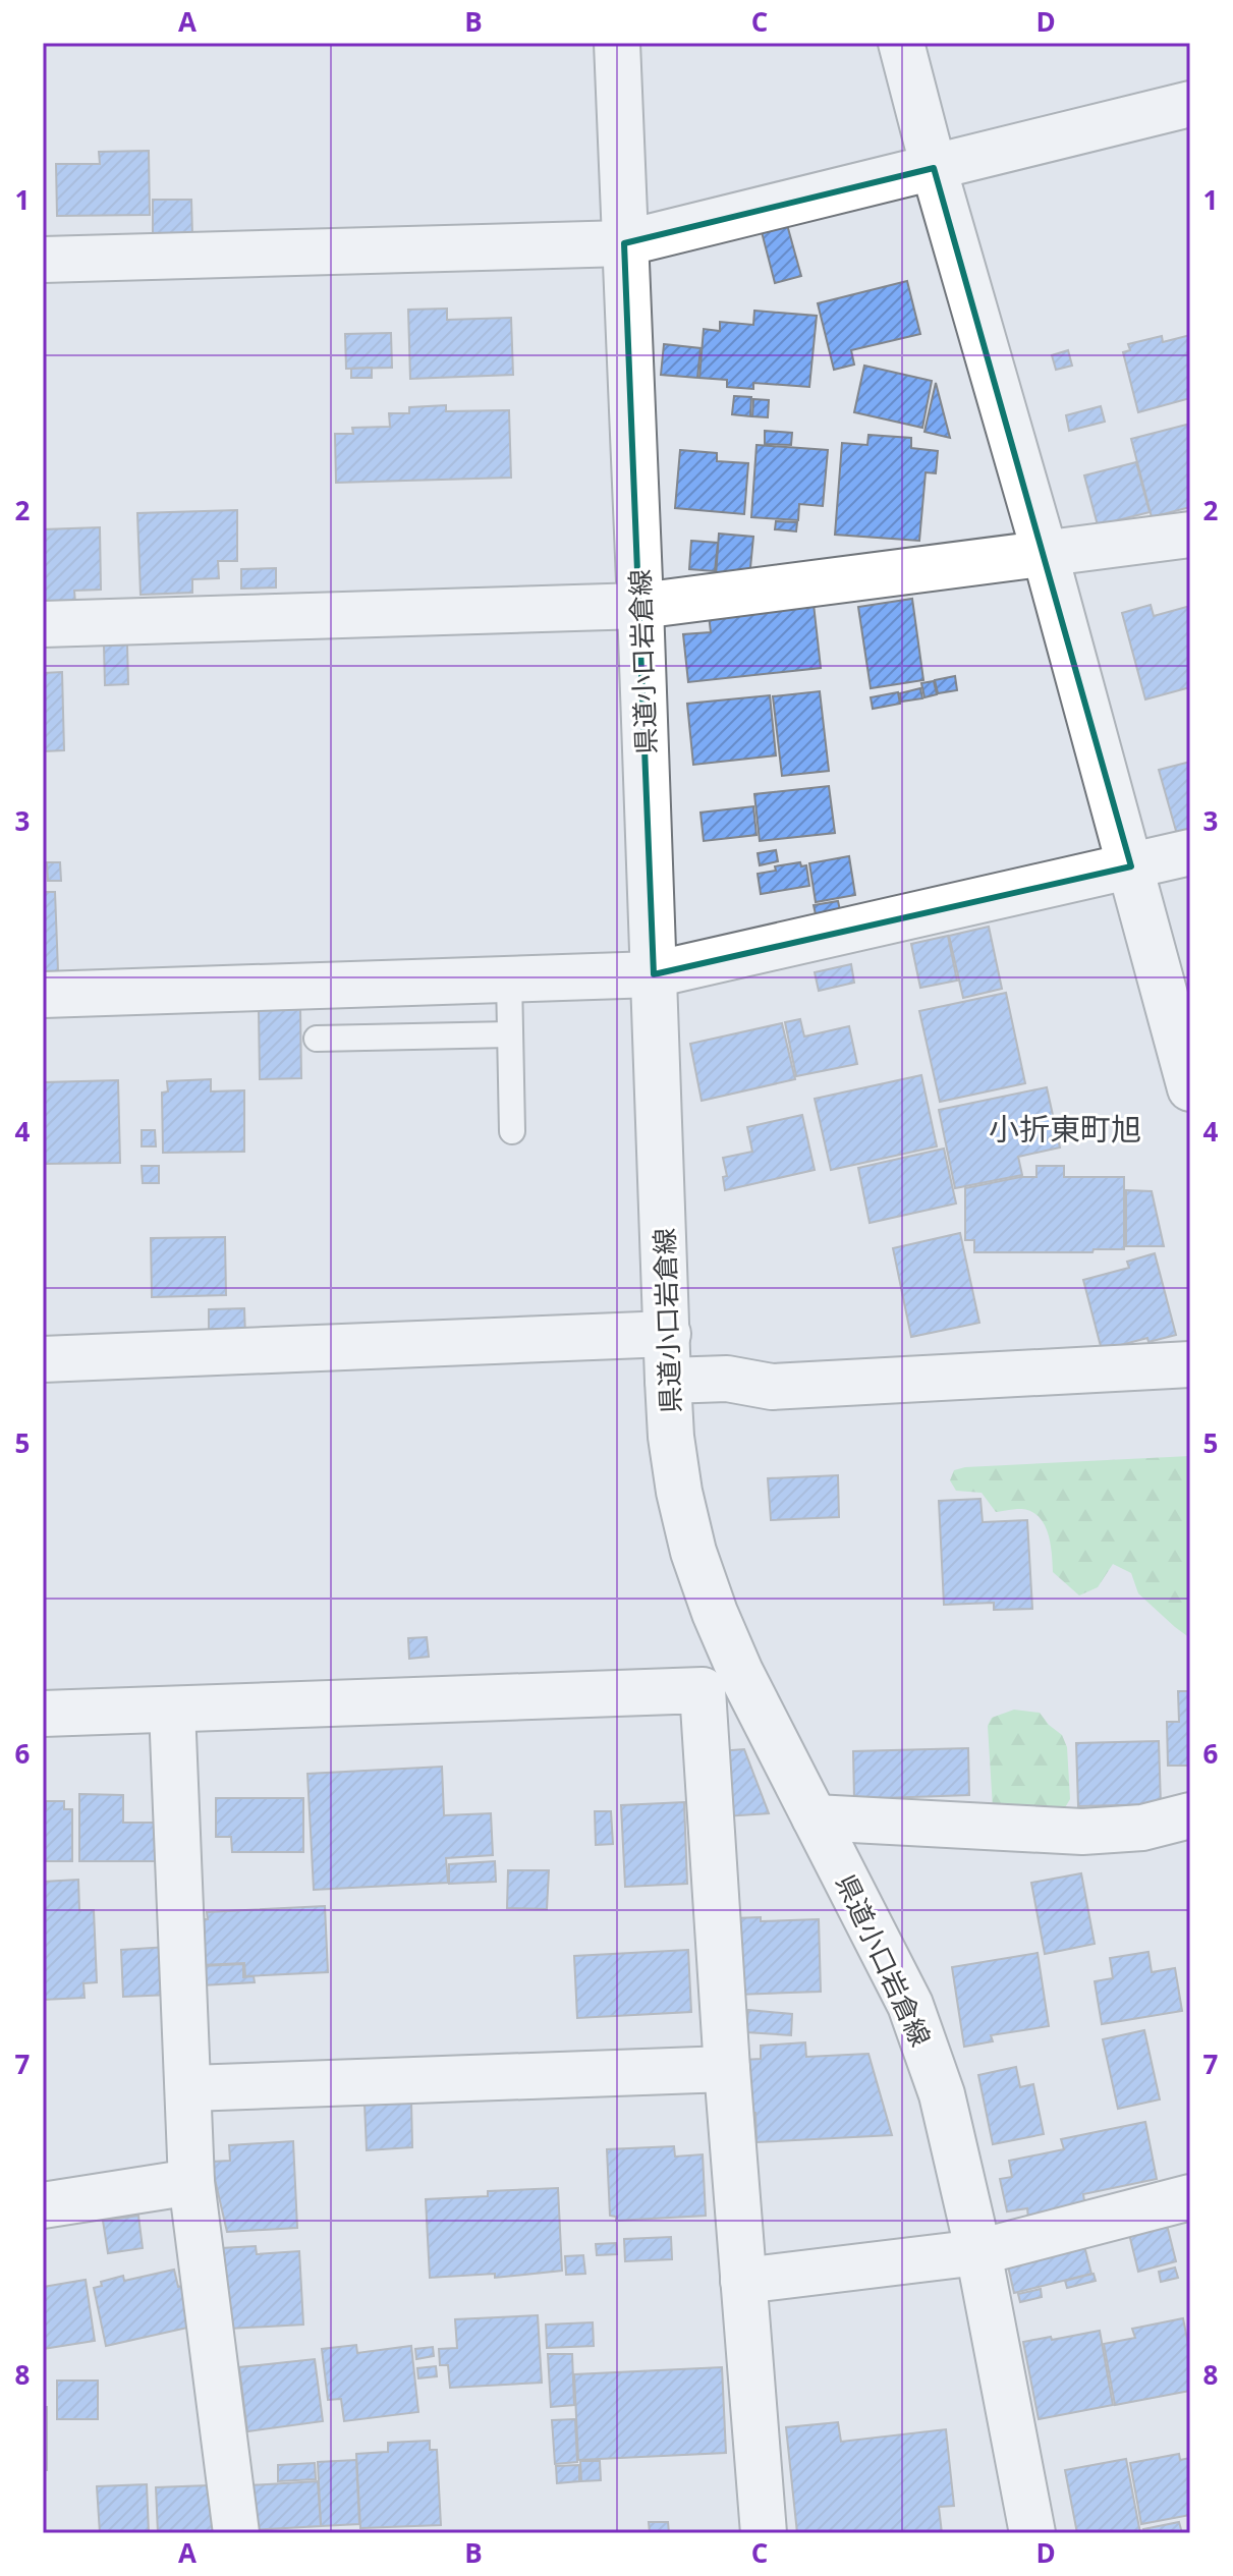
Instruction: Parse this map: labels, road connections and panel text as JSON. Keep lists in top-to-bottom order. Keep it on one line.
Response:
{"streets":{"street":["県道小口岩倉線"]},"districts":["小折東町旭"],"grid":{"columns":["A","B","C","D"],"rows":["1","2","3","4","5","6","7","8"]}}
